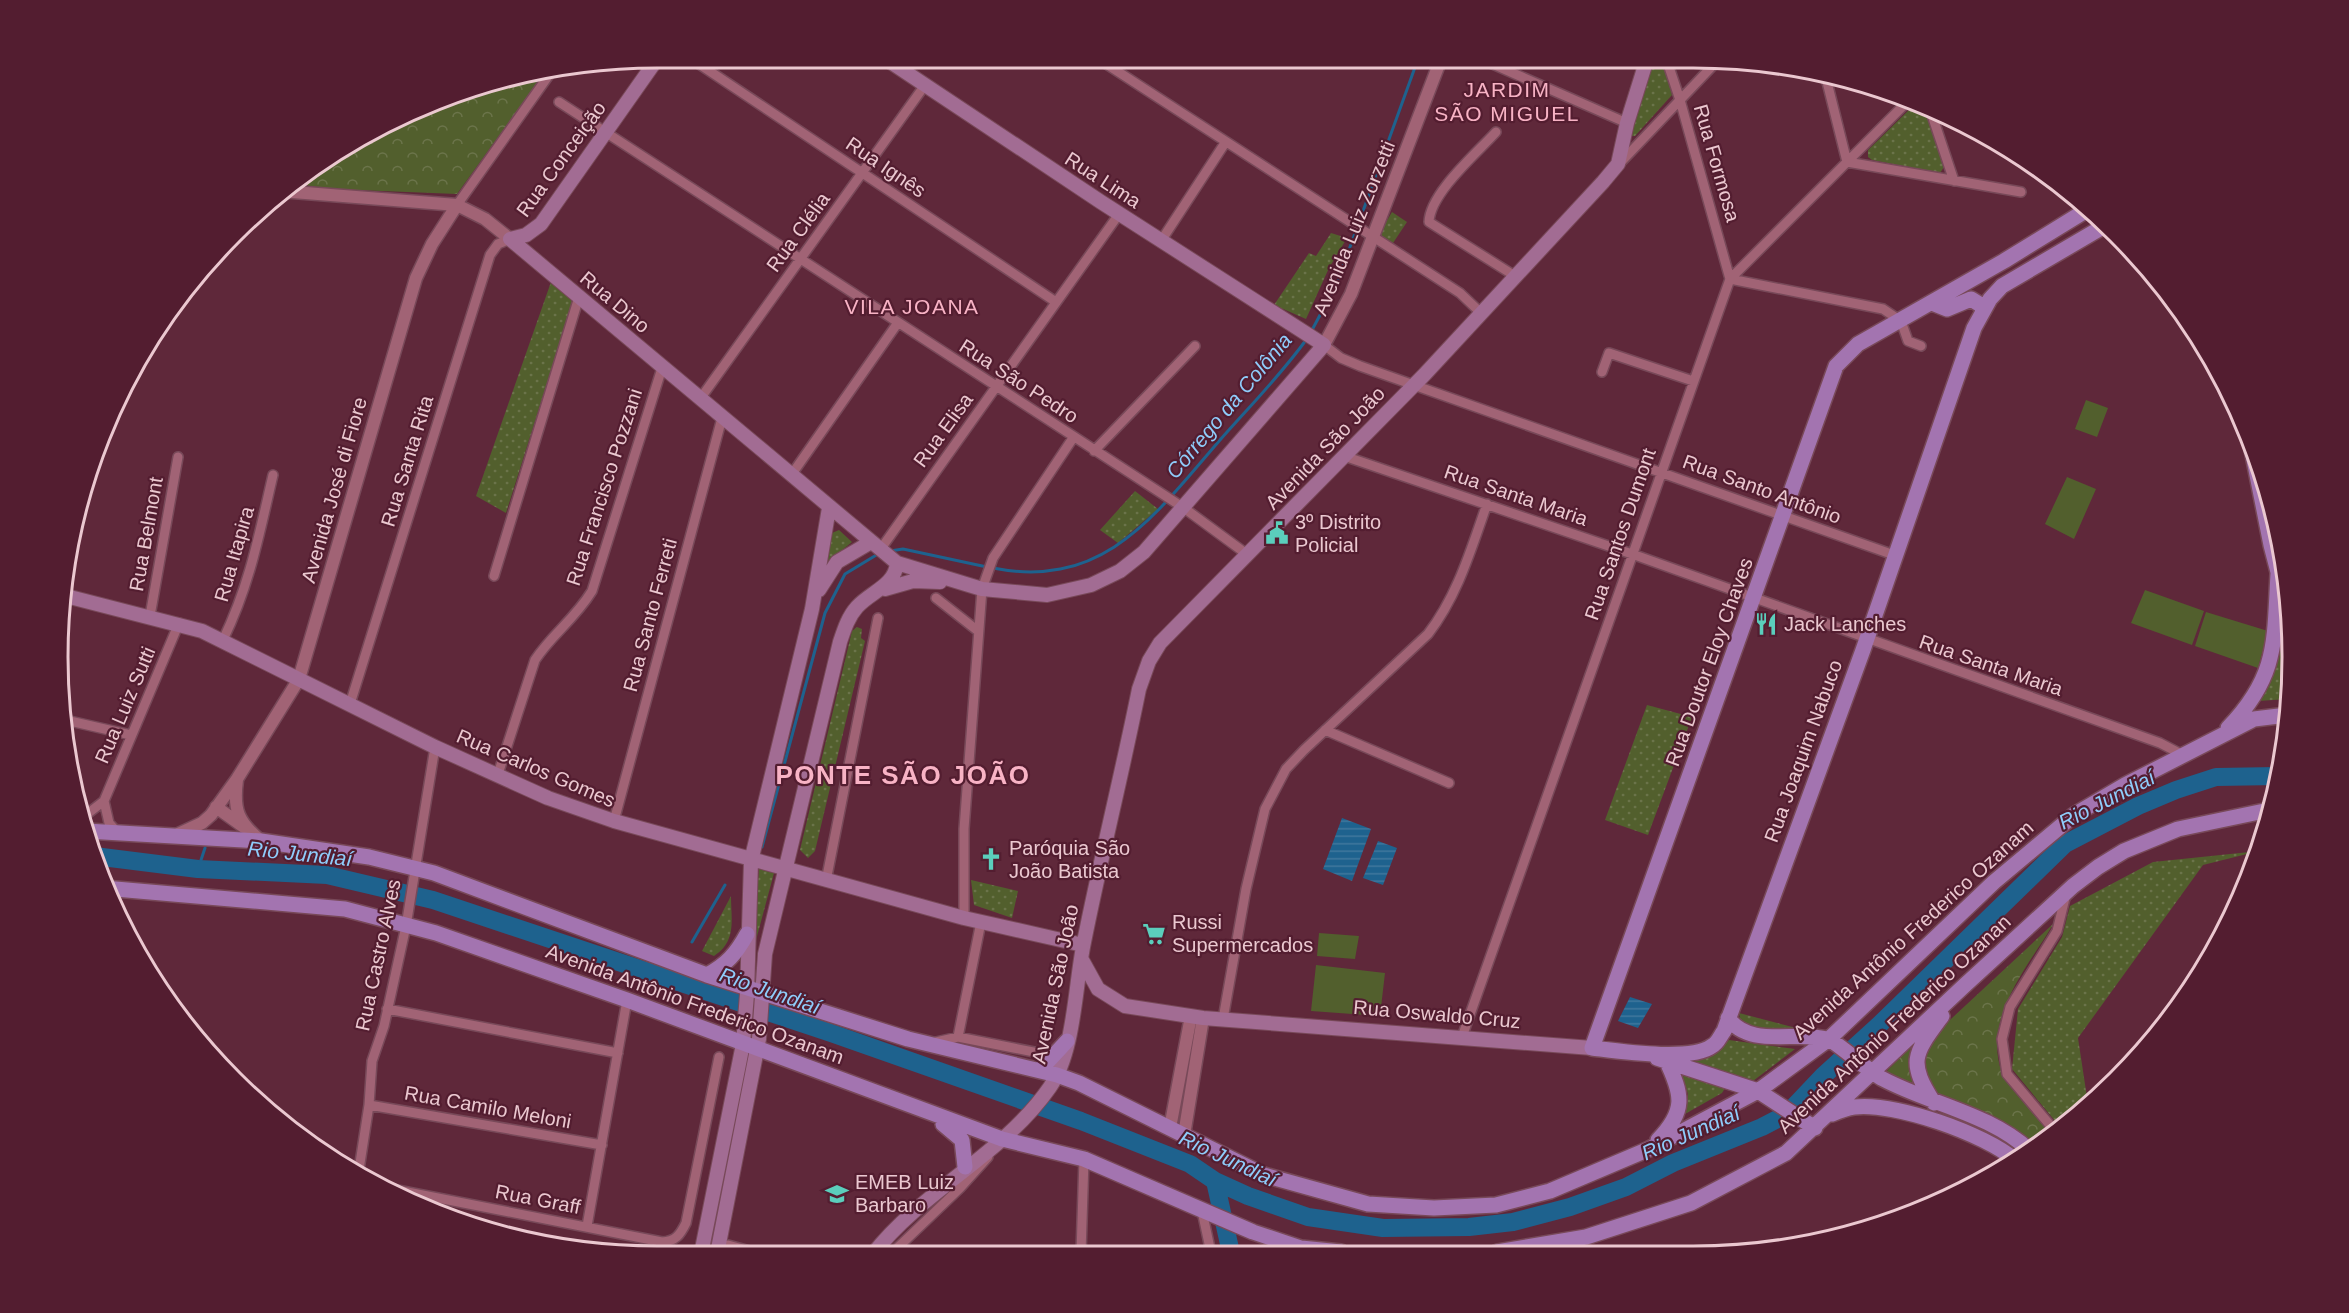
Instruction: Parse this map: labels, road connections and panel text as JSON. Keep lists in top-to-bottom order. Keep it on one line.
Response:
{"streets":{"main road":["Rua Conceição","Rua Lima","Avenida Luiz Zorzetti","Rua Dino","Avenida São João","Rua Doutor Eloy Chaves","Rua Joaquim Nabuco","Rua Carlos Gomes","Avenida Antônio Frederico Ozanam","Rua Oswaldo Cruz","Avenida Antônio Frederico Ozanan"],"street":["Rua Formosa","Rua Ignês","Rua Clélia","Rua São Pedro","Rua Elisa","Rua Santa Rita","Rua Francisco Pozzani","Rua Santo Antônio","Avenida José di Fiore","Rua Santa Maria","Rua Belmont","Rua Santos Dumont","Rua Itapira","Rua Santo Ferreti","Rua Luiz Sutti","Rua Castro Alves","Rua Camilo Meloni","Rua Graff"]},"crossings":[["Rua Conceição","Rua Dino"],["Rua Conceição","Rua São Pedro"],["Rua Conceição","Rua Santa Rita"],["Rua Formosa","Avenida São João"],["Rua Formosa","Rua Santos Dumont"],["Rua Ignês","Rua Clélia"],["Rua Ignês","Rua Elisa"],["Rua Lima","Avenida Luiz Zorzetti"],["Rua Lima","Rua Clélia"],["Rua Lima","Rua Elisa"],["Avenida Luiz Zorzetti","Rua Dino"],["Avenida Luiz Zorzetti","Rua São Pedro"],["Avenida Luiz Zorzetti","Rua Elisa"],["Rua Clélia","Rua Dino"],["Rua Clélia","Rua São Pedro"],["Rua Dino","Rua Elisa"],["Rua Dino","Rua Santa Rita"],["Rua Dino","Rua Francisco Pozzani"],["Rua Dino","Avenida José di Fiore"],["Rua Dino","Rua Santo Ferreti"],["Rua São Pedro","Rua Elisa"],["Rua São Pedro","Avenida São João"],["Avenida São João","Rua Santo Antônio"],["Avenida São João","Rua Santa Maria"],["Avenida São João","Rua Carlos Gomes"],["Avenida São João","Avenida Antônio Frederico Ozanam"],["Avenida São João","Rua Oswaldo Cruz"],["Rua Santa Rita","Rua Carlos Gomes"],["Rua Francisco Pozzani","Rua Carlos Gomes"],["Rua Santo Antônio","Rua Santos Dumont"],["Rua Santo Antônio","Rua Doutor Eloy Chaves"],["Rua Santo Antônio","Rua Joaquim Nabuco"],["Avenida José di Fiore","Rua Carlos Gomes"],["Avenida José di Fiore","Avenida Antônio Frederico Ozanam"],["Rua Santa Maria","Rua Santos Dumont"],["Rua Santa Maria","Rua Doutor Eloy Chaves"],["Rua Santa Maria","Rua Joaquim Nabuco"],["Rua Santa Maria","Avenida Antônio Frederico Ozanam"],["Rua Belmont","Rua Carlos Gomes"],["Rua Santos Dumont","Rua Oswaldo Cruz"],["Rua Itapira","Rua Carlos Gomes"],["Rua Santo Ferreti","Rua Carlos Gomes"],["Rua Doutor Eloy Chaves","Rua Oswaldo Cruz"],["Rua Luiz Sutti","Rua Carlos Gomes"],["Rua Joaquim Nabuco","Rua Oswaldo Cruz"],["Rua Carlos Gomes","Rua Castro Alves"],["Rua Carlos Gomes","Rua Oswaldo Cruz"],["Avenida Antônio Frederico Ozanam","Rua Castro Alves"],["Rua Castro Alves","Rua Camilo Meloni"]],"districts":["JARDIM SÃO MIGUEL","VILA JOANA","PONTE SÃO JOÃO"],"water":["Córrego da Colônia","Rio Jundiaí"],"places":{"public building":["3º Distrito Policial"],"restaurant":["Jack Lanches"],"church":["Paróquia São João Batista"],"supermarket":["Russi Supermercados"],"school or university":["EMEB Luiz Barbaro"]}}
